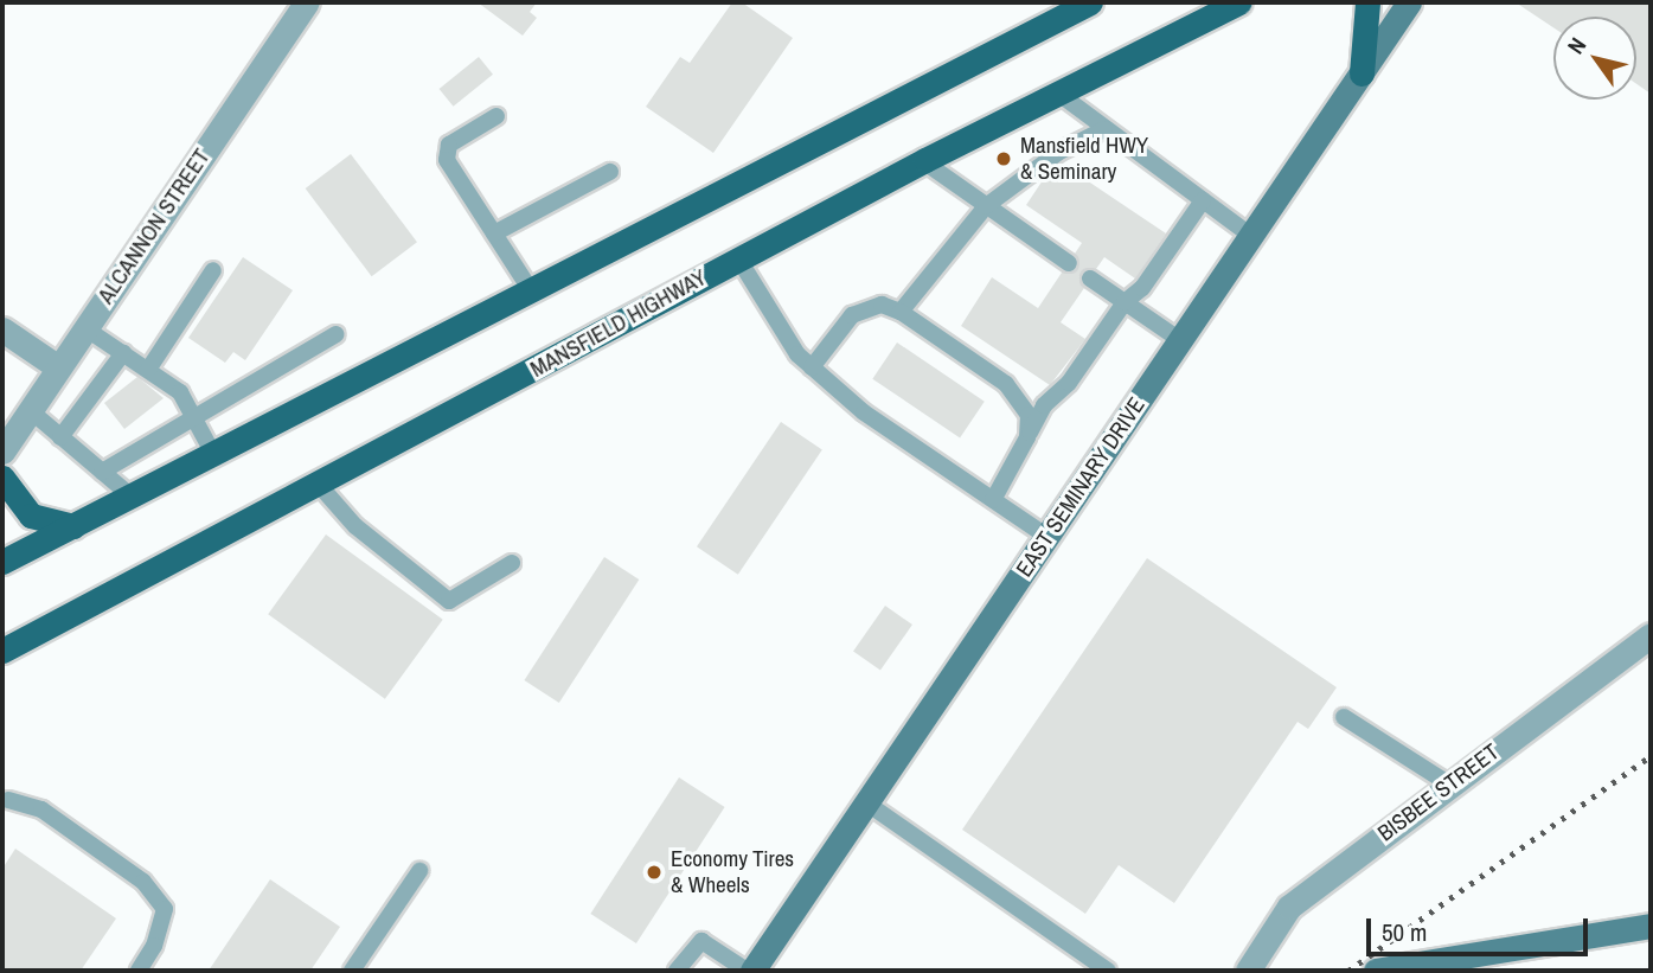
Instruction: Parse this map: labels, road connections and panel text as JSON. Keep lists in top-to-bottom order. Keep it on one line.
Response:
{"streets":{"main road":["MANSFIELD HIGHWAY","EAST SEMINARY DRIVE"],"street":["ALCANNON STREET","BISBEE STREET"]},"places":["Mansfield HWY & Seminary","Economy Tires & Wheels"],"scale_bar":"50 m","north":"top left"}
